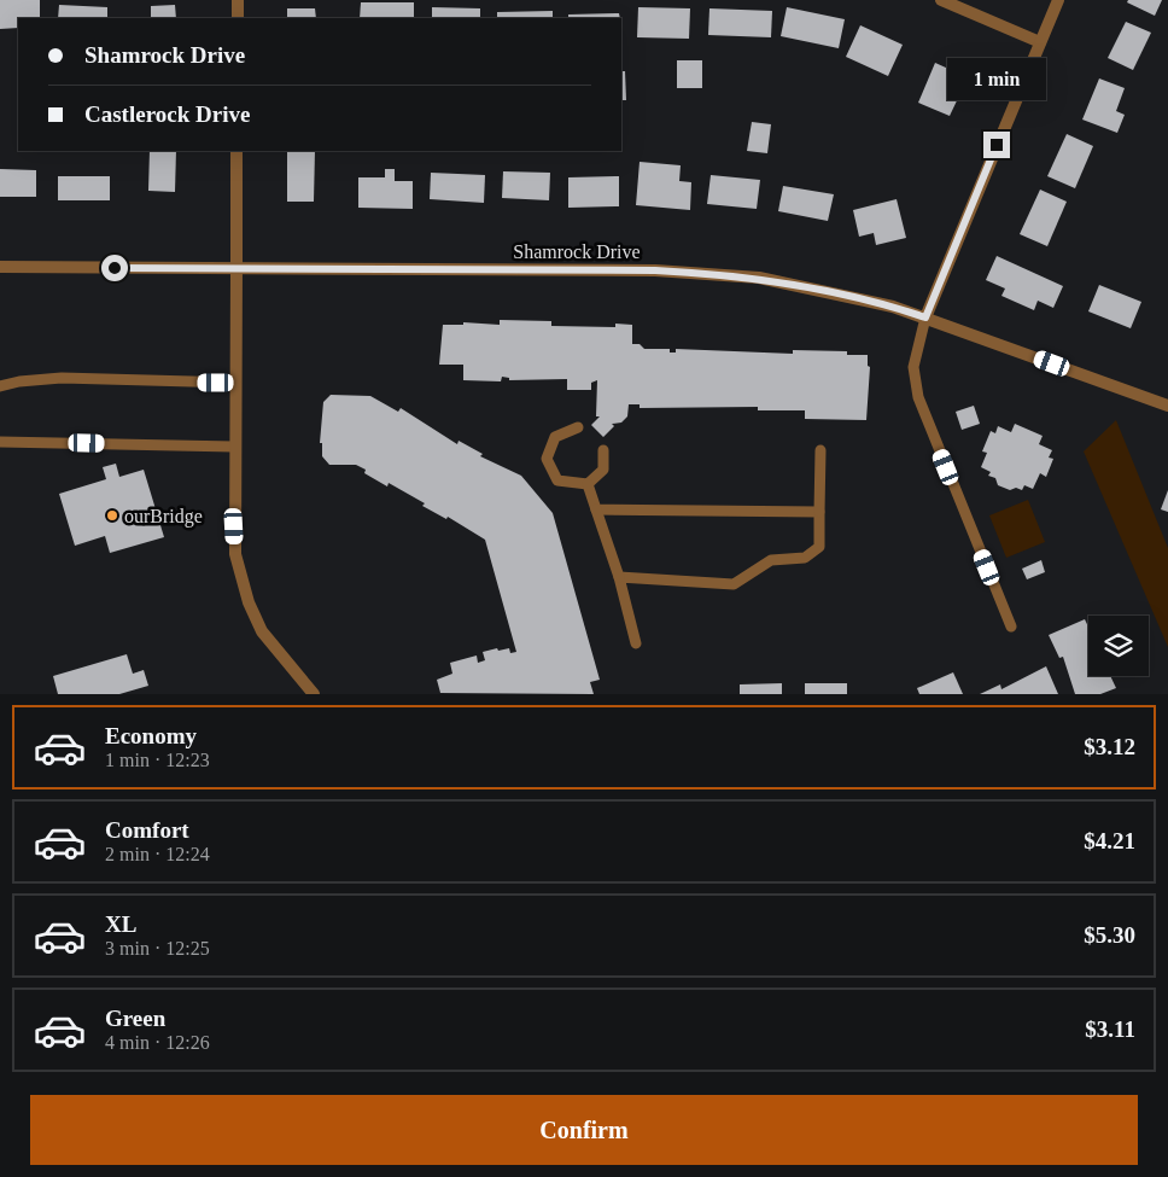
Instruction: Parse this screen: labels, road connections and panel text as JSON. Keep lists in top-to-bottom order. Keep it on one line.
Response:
{"streets":{"street":["Shamrock Drive"]},"places":["ourBridge"],"page":{"banner":["Shamrock Drive","Castlerock Drive"],"bubble":"1 min","list":[{"name":"Economy","note":"1 min · 12:23","value":"$3.12"},{"name":"Comfort","note":"2 min · 12:24","value":"$4.21"},{"name":"XL","note":"3 min · 12:25","value":"$5.30"},{"name":"Green","note":"4 min · 12:26","value":"$3.11"}],"buttons":"Confirm"}}
